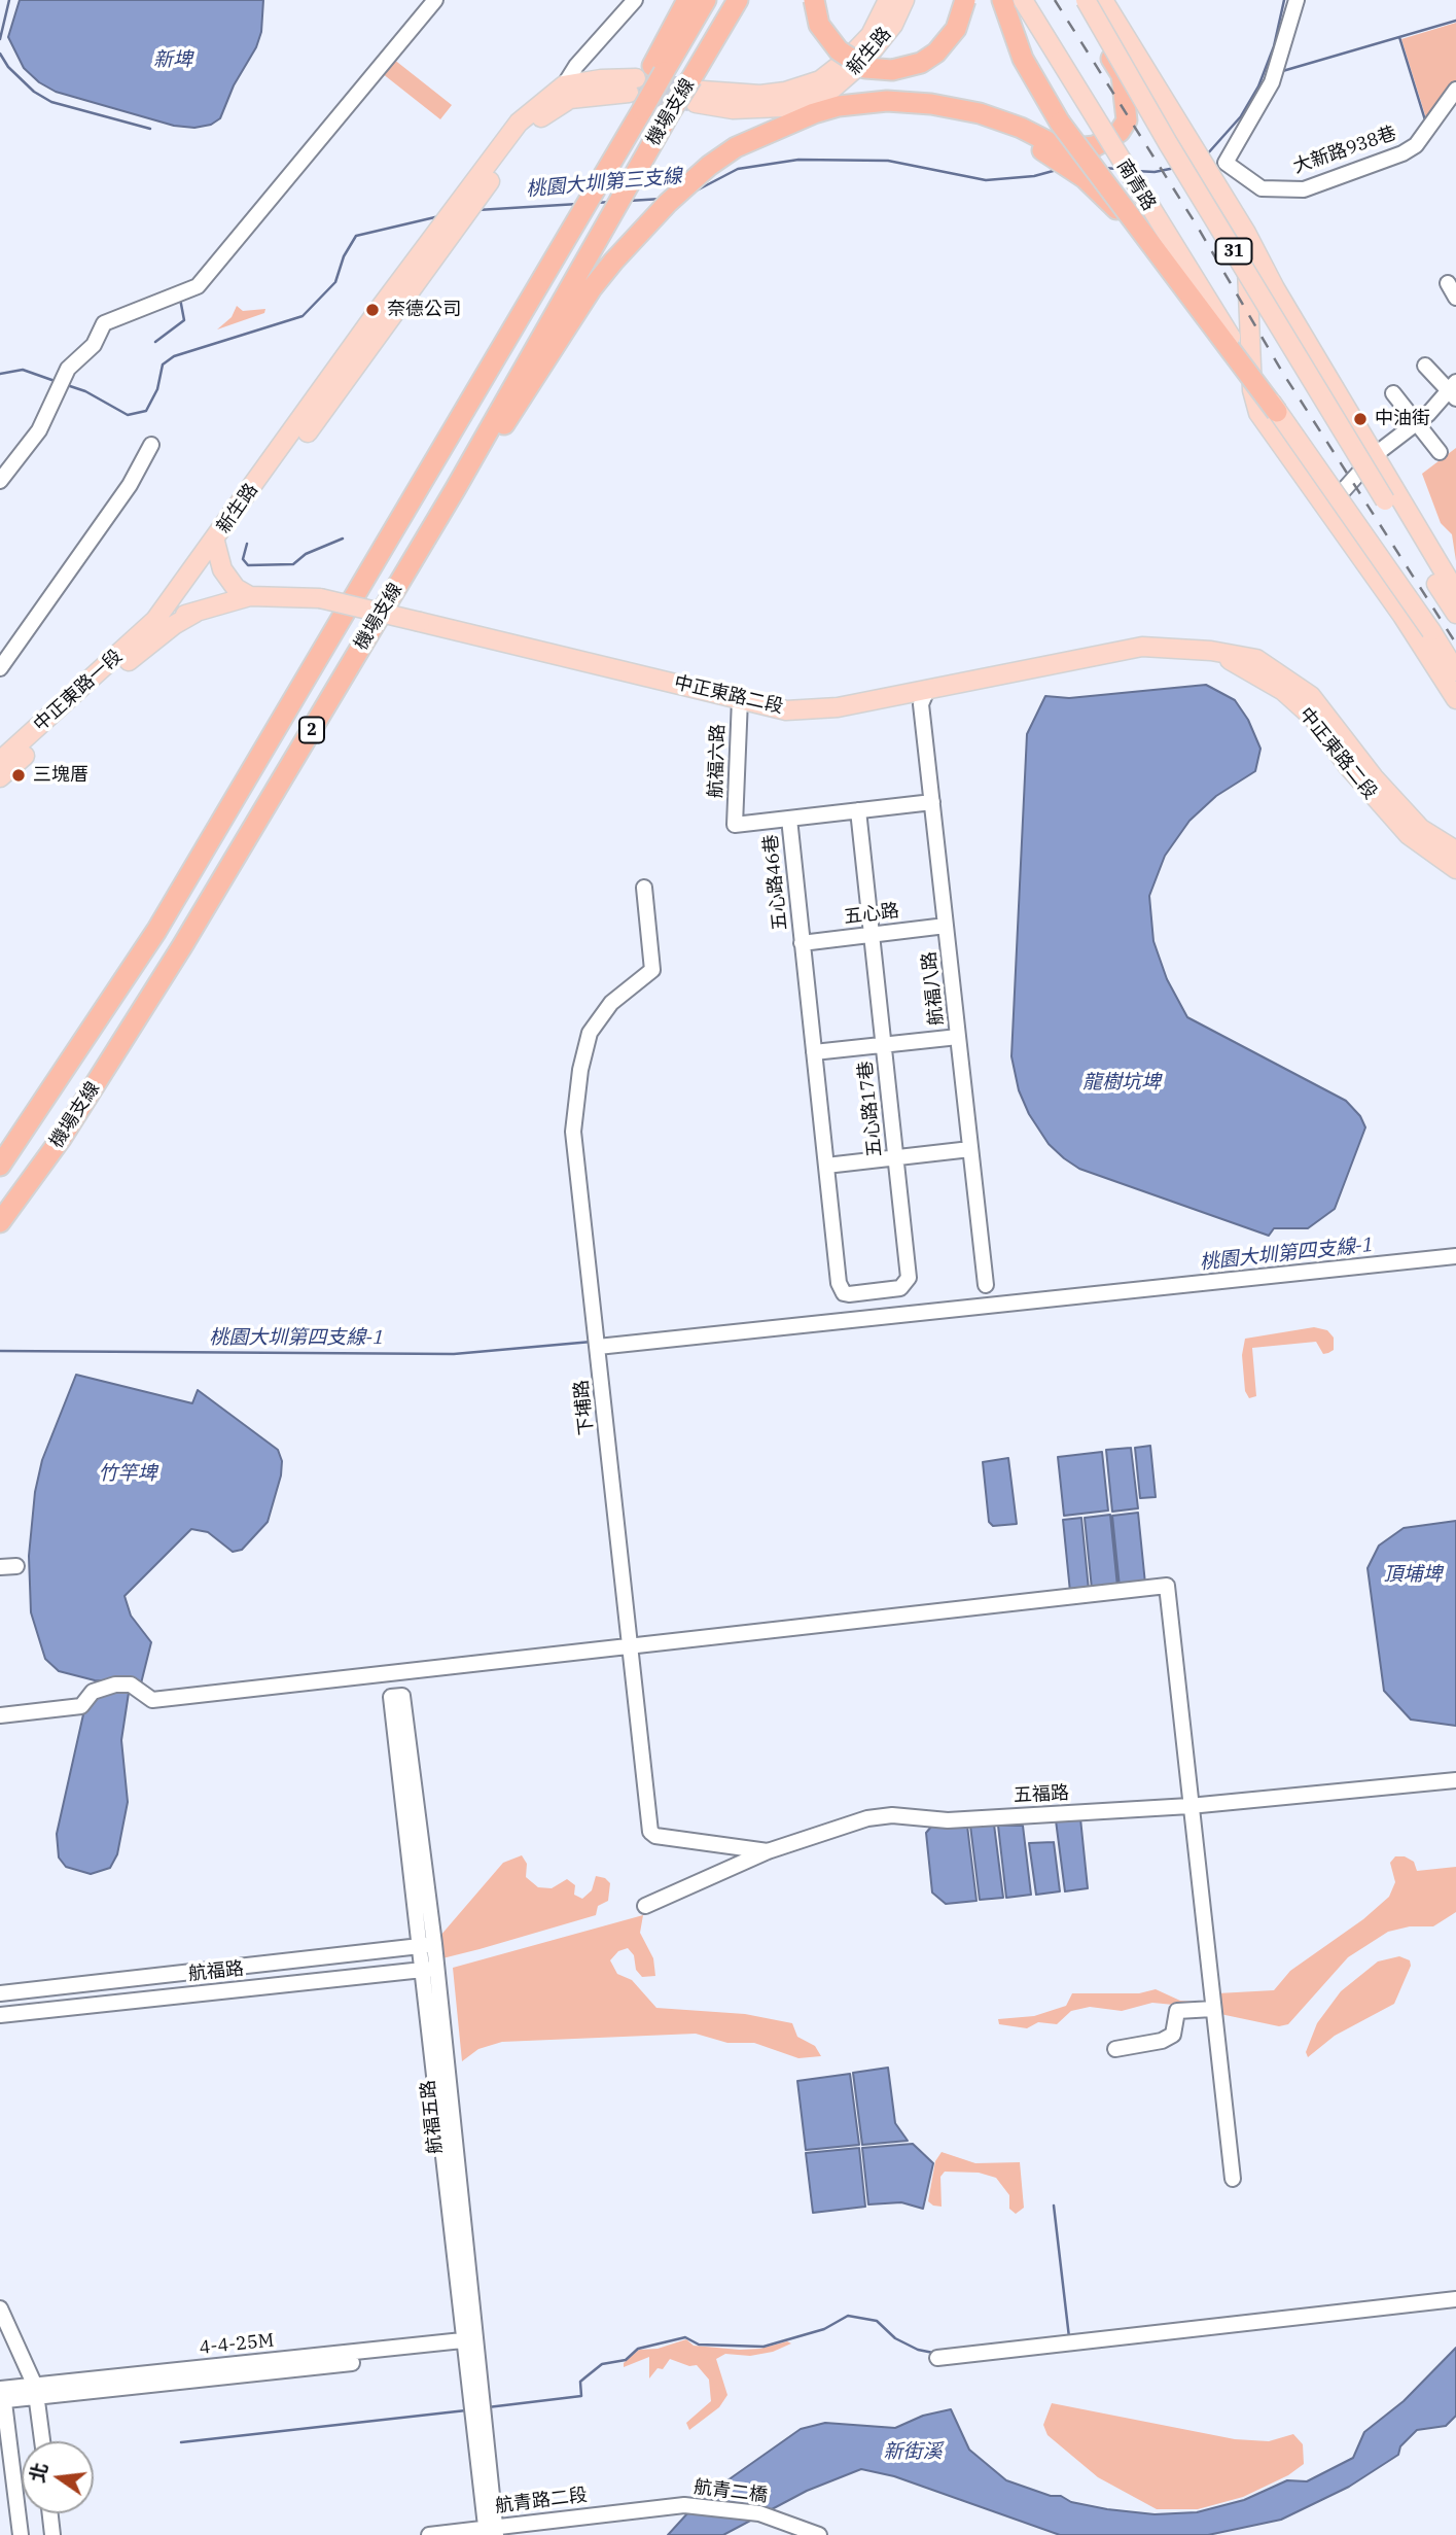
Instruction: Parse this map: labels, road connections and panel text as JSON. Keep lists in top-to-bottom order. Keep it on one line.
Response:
{"streets":{"highway":["機場支線","2"],"main road":["新生路","南青路","31","中正東路一段","中正東路二段"],"street":["大新路938巷","航福六路","五心路46巷","五心路","航福八路","五心路17巷","下埔路","五福路","航福路","航福五路","4-4-25M","航青二橋","航青路二段"]},"crossings":[["新生路","機場支線"],["新生路","中正東路一段"],["中正東路一段","中正東路二段"],["中正東路二段","航福六路"],["中正東路二段","航福八路"],["航福六路","五心路46巷"],["五心路46巷","五心路"],["五心路46巷","五心路17巷"],["五心路","航福八路"],["五心路","五心路17巷"],["下埔路","五福路"],["航福路","航福五路"],["航福五路","4-4-25M"],["航福五路","航青路二段"],["航青二橋","航青路二段"]],"water":["新埤","桃園大圳第三支線","龍樹坑埤","桃園大圳第四支線-1","竹竿埤","頂埔埤","新街溪"],"places":["奈德公司","中油街","三塊厝"],"north":"left"}
